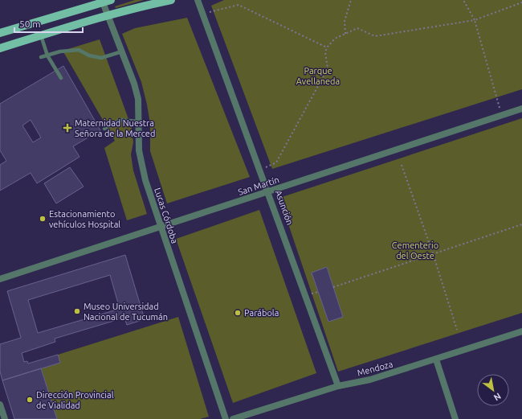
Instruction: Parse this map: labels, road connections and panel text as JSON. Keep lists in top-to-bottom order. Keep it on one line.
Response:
{"streets":{"street":["San Martín","Asunción","Lucas Córdoba","Mendoza"]},"crossings":[["San Martín","Asunción"],["San Martín","Lucas Córdoba"],["Asunción","Mendoza"]],"parks":["Parque Avellaneda","Cementerio del Oeste"],"places":{"health":["Maternidad Nuestra Señora de la Merced"],"other":["Estacionamiento vehículos Hospital","Museo Universidad Nacional de Tucumán","Parábola","Dirección Provincial de Vialidad"]},"scale_bar":"50 m","north":"bottom right"}
